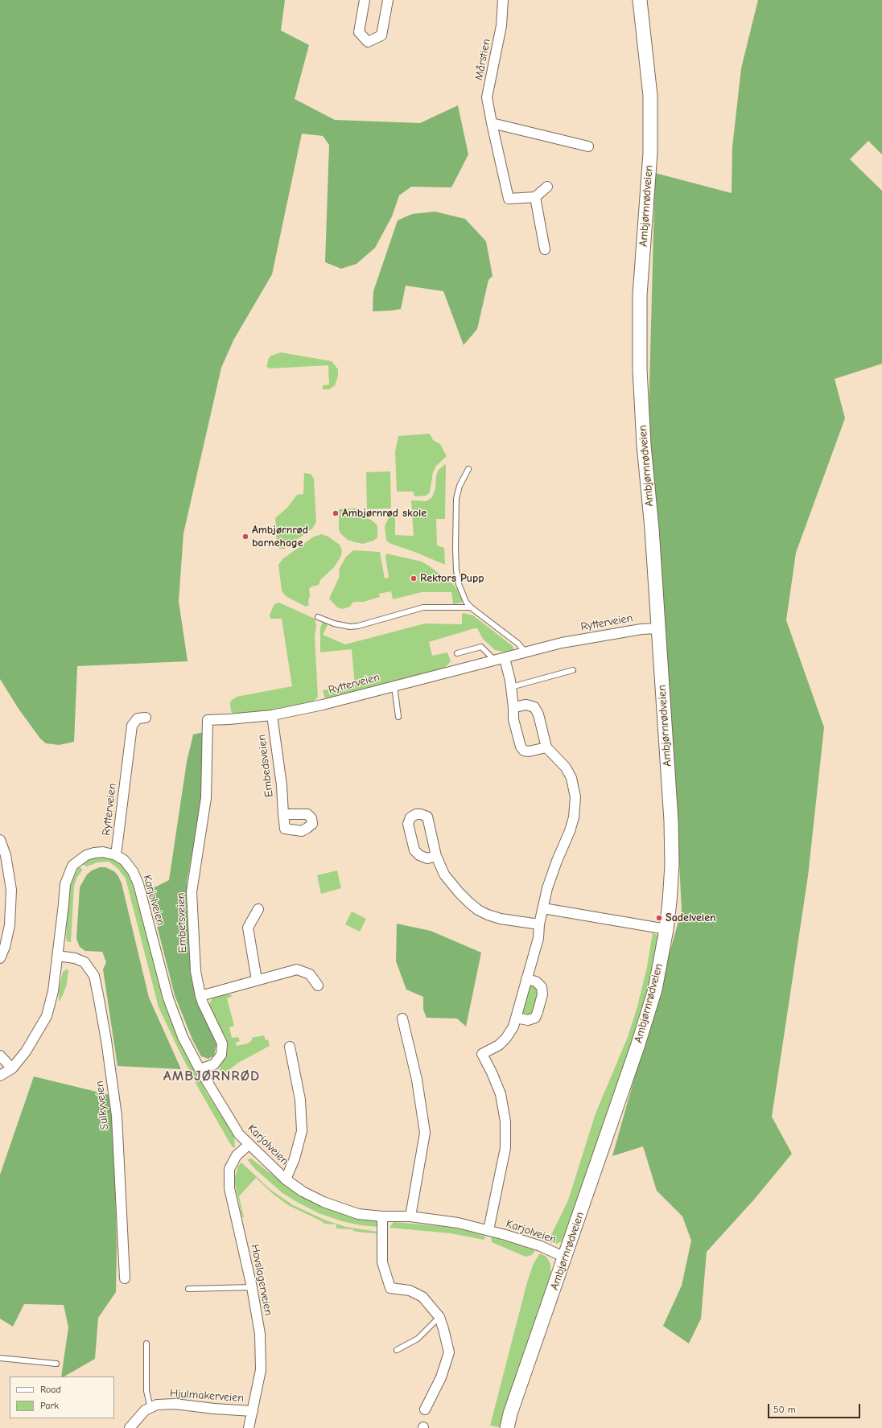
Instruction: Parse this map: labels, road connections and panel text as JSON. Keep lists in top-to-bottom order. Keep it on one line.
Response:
{"streets":{"street":["Mårstien","Ambjørnrødveien","Rytterveien","Embedsveien","Karjolveien","Embetsveien","Sulkyveien","Hovslagerveien","Hjulmakerveien"]},"crossings":[["Ambjørnrødveien","Rytterveien"],["Ambjørnrødveien","Karjolveien"],["Rytterveien","Embedsveien"],["Rytterveien","Karjolveien"],["Rytterveien","Embetsveien"],["Karjolveien","Embetsveien"],["Karjolveien","Hovslagerveien"],["Hovslagerveien","Hjulmakerveien"]],"districts":["AMBJØRNRØD"],"places":["Ambjørnrød skole","Ambjørnrød barnehage","Rektors Pupp","Sadelveien"],"legend":["Road","Park"],"scale_bar":"50 m"}
